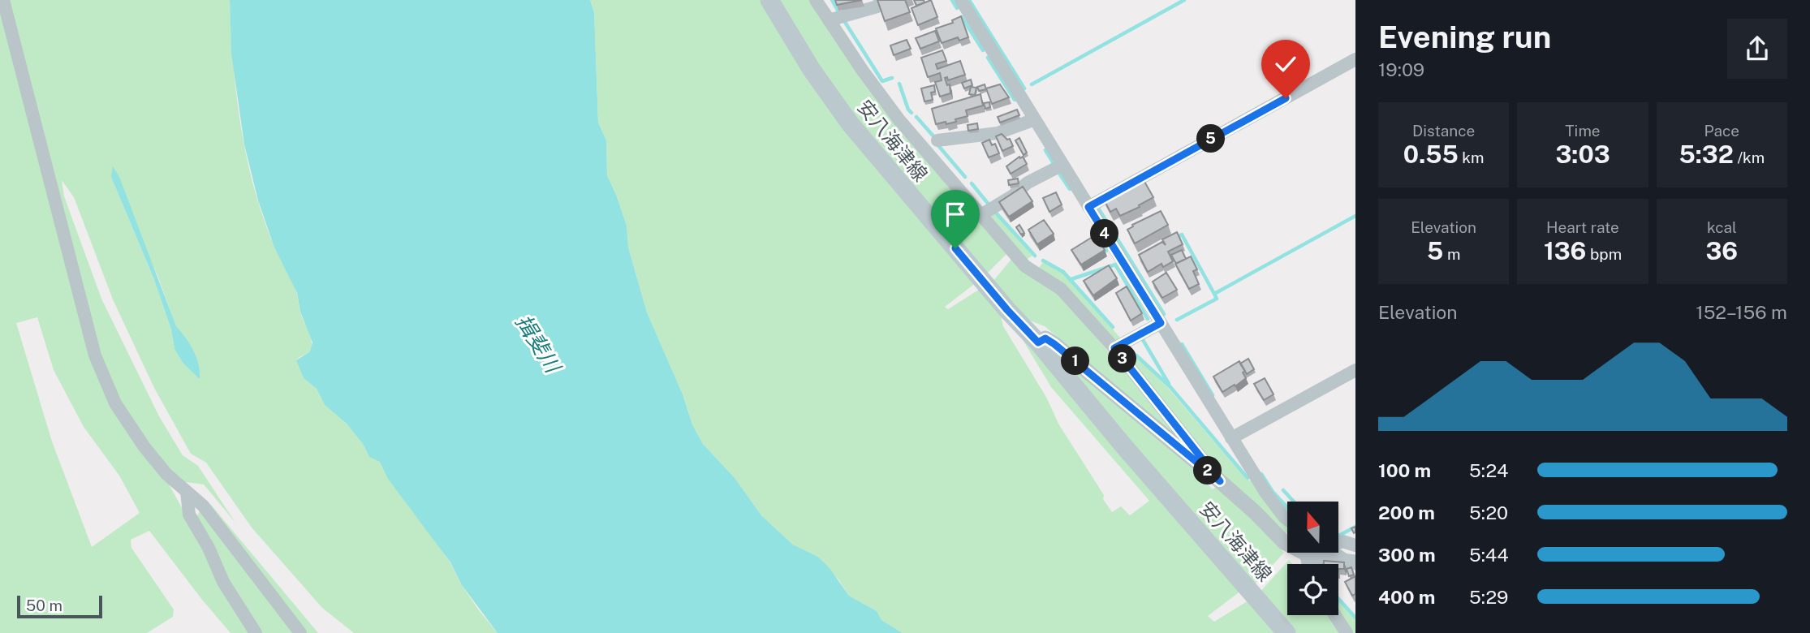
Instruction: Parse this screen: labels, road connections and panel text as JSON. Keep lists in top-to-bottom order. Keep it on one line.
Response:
{"streets":{"main road":["安八海津線"]},"water":["揖斐川"],"scale_bar":"50 m","north":"top","page":{"heading":["Evening run","19:09"],"stats":[["Distance","0.55 km"],["Time","3:03"],["Pace","5:32 /km"],["Elevation","5 m"],["Heart rate","136 bpm"],["kcal","36"]],"pins":["5","4","3","1","2"],"chart":["Elevation","152–156 m"],"list":[{"name":"100 m","note":"5:24"},{"name":"200 m","note":"5:20"},{"name":"300 m","note":"5:44"},{"name":"400 m","note":"5:29"}],"scale":"50 m"}}
